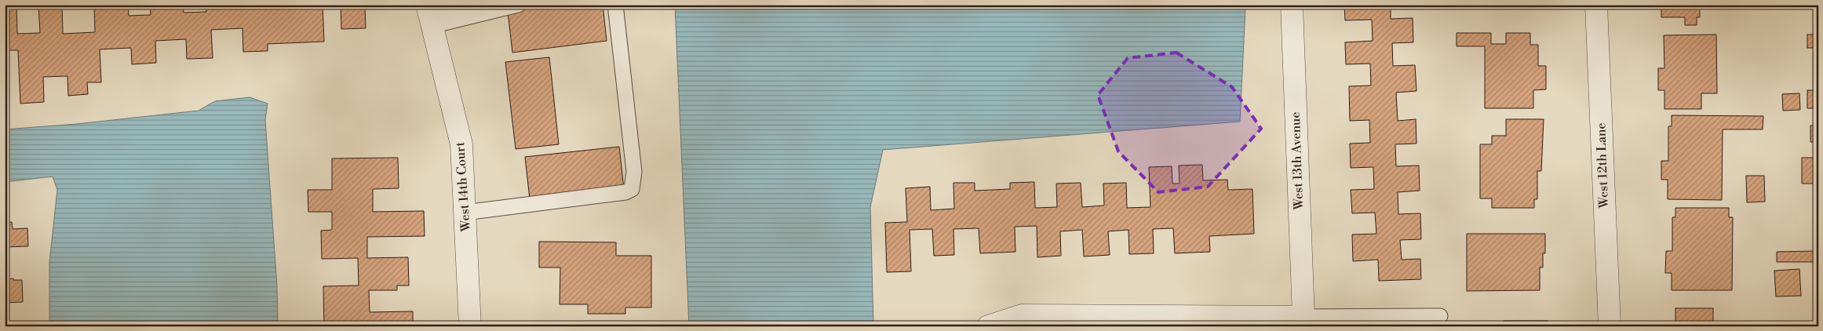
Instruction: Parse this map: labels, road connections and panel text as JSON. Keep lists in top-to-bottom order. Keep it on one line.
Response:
{"streets":{"street":["West 13th Avenue","West 12th Lane","West 14th Court"]}}
